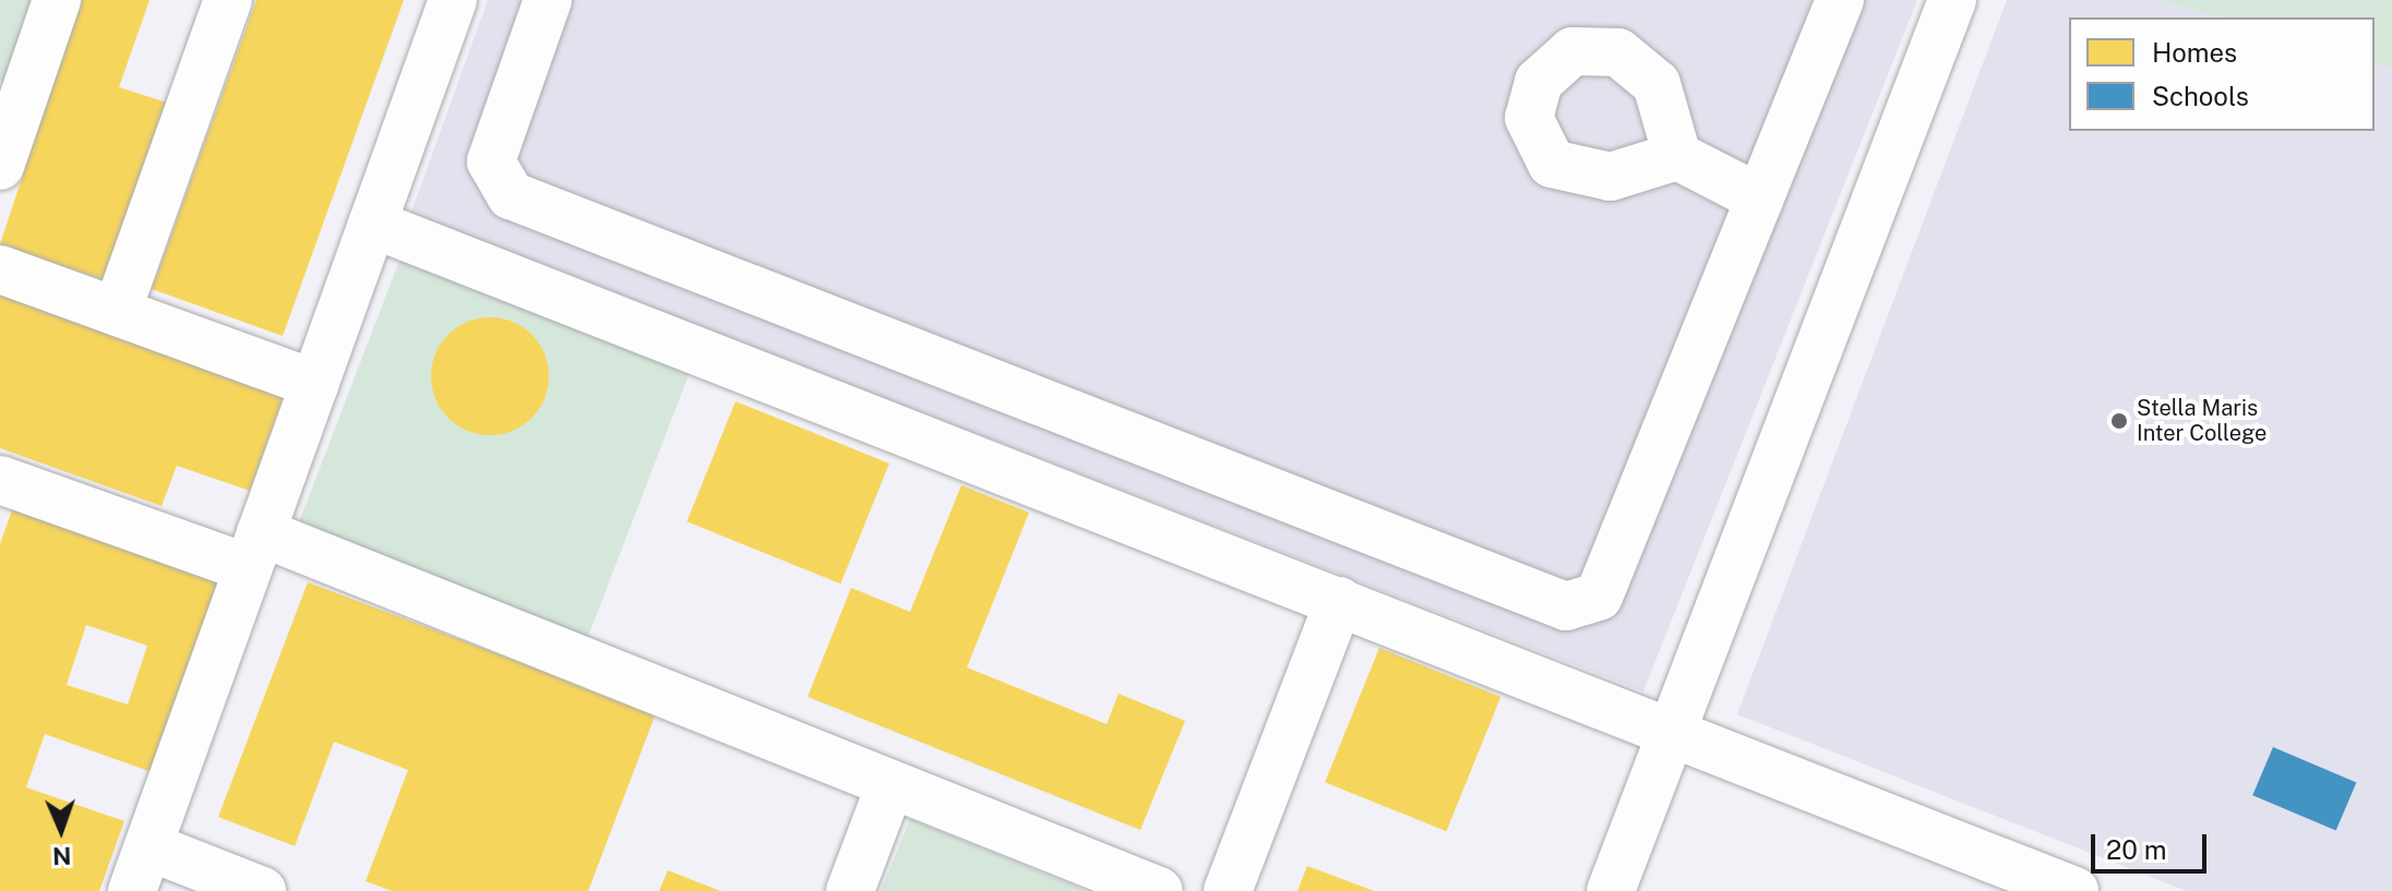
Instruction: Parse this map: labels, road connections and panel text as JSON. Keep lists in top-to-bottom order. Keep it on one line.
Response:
{"places":["Stella Maris Inter College"],"legend":["Homes","Schools"],"scale_bar":"20 m","north":"bottom"}
